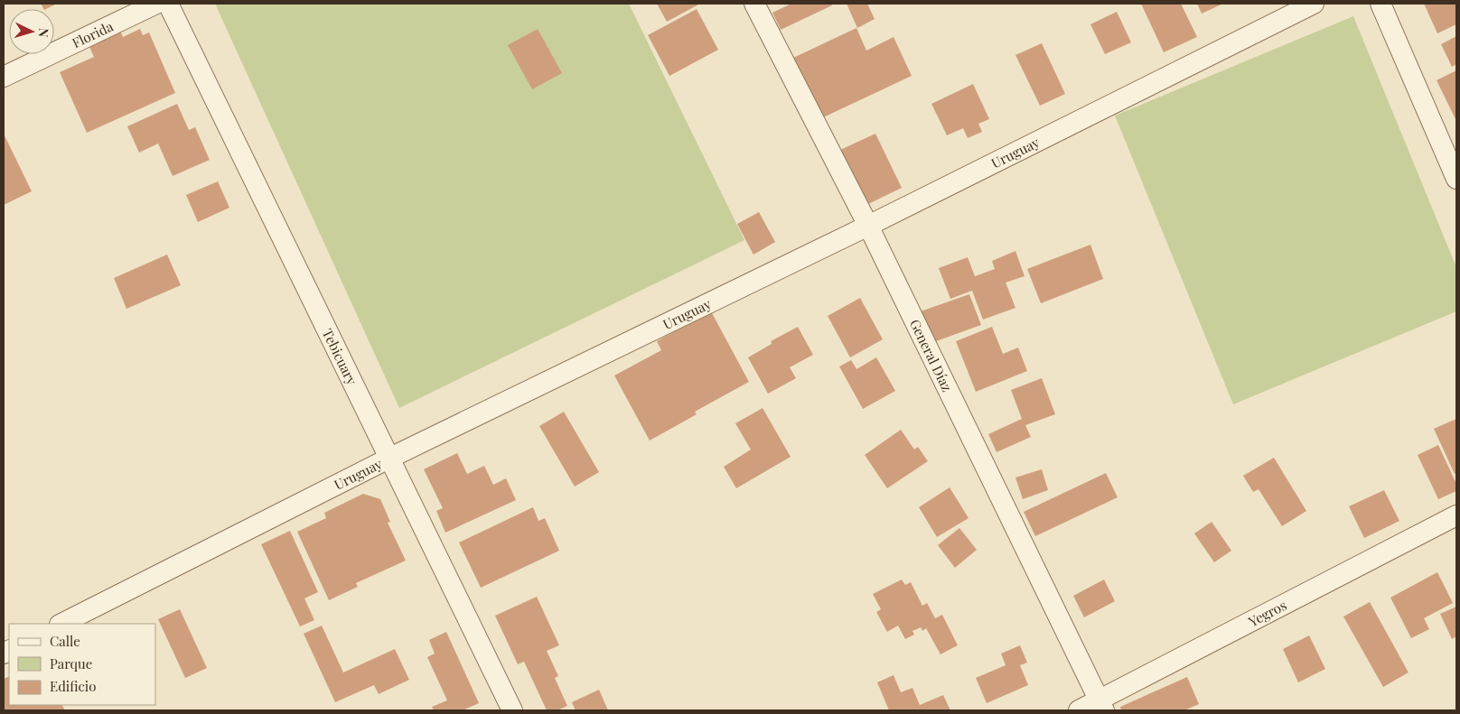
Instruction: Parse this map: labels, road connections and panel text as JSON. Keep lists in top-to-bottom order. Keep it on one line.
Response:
{"streets":{"street":["Florida","Uruguay","General Díaz","Tebicuary","Yegros"]},"crossings":[["Uruguay","General Díaz"],["Uruguay","Tebicuary"],["General Díaz","Yegros"]],"legend":["Calle","Parque","Edificio"],"north":"right"}
